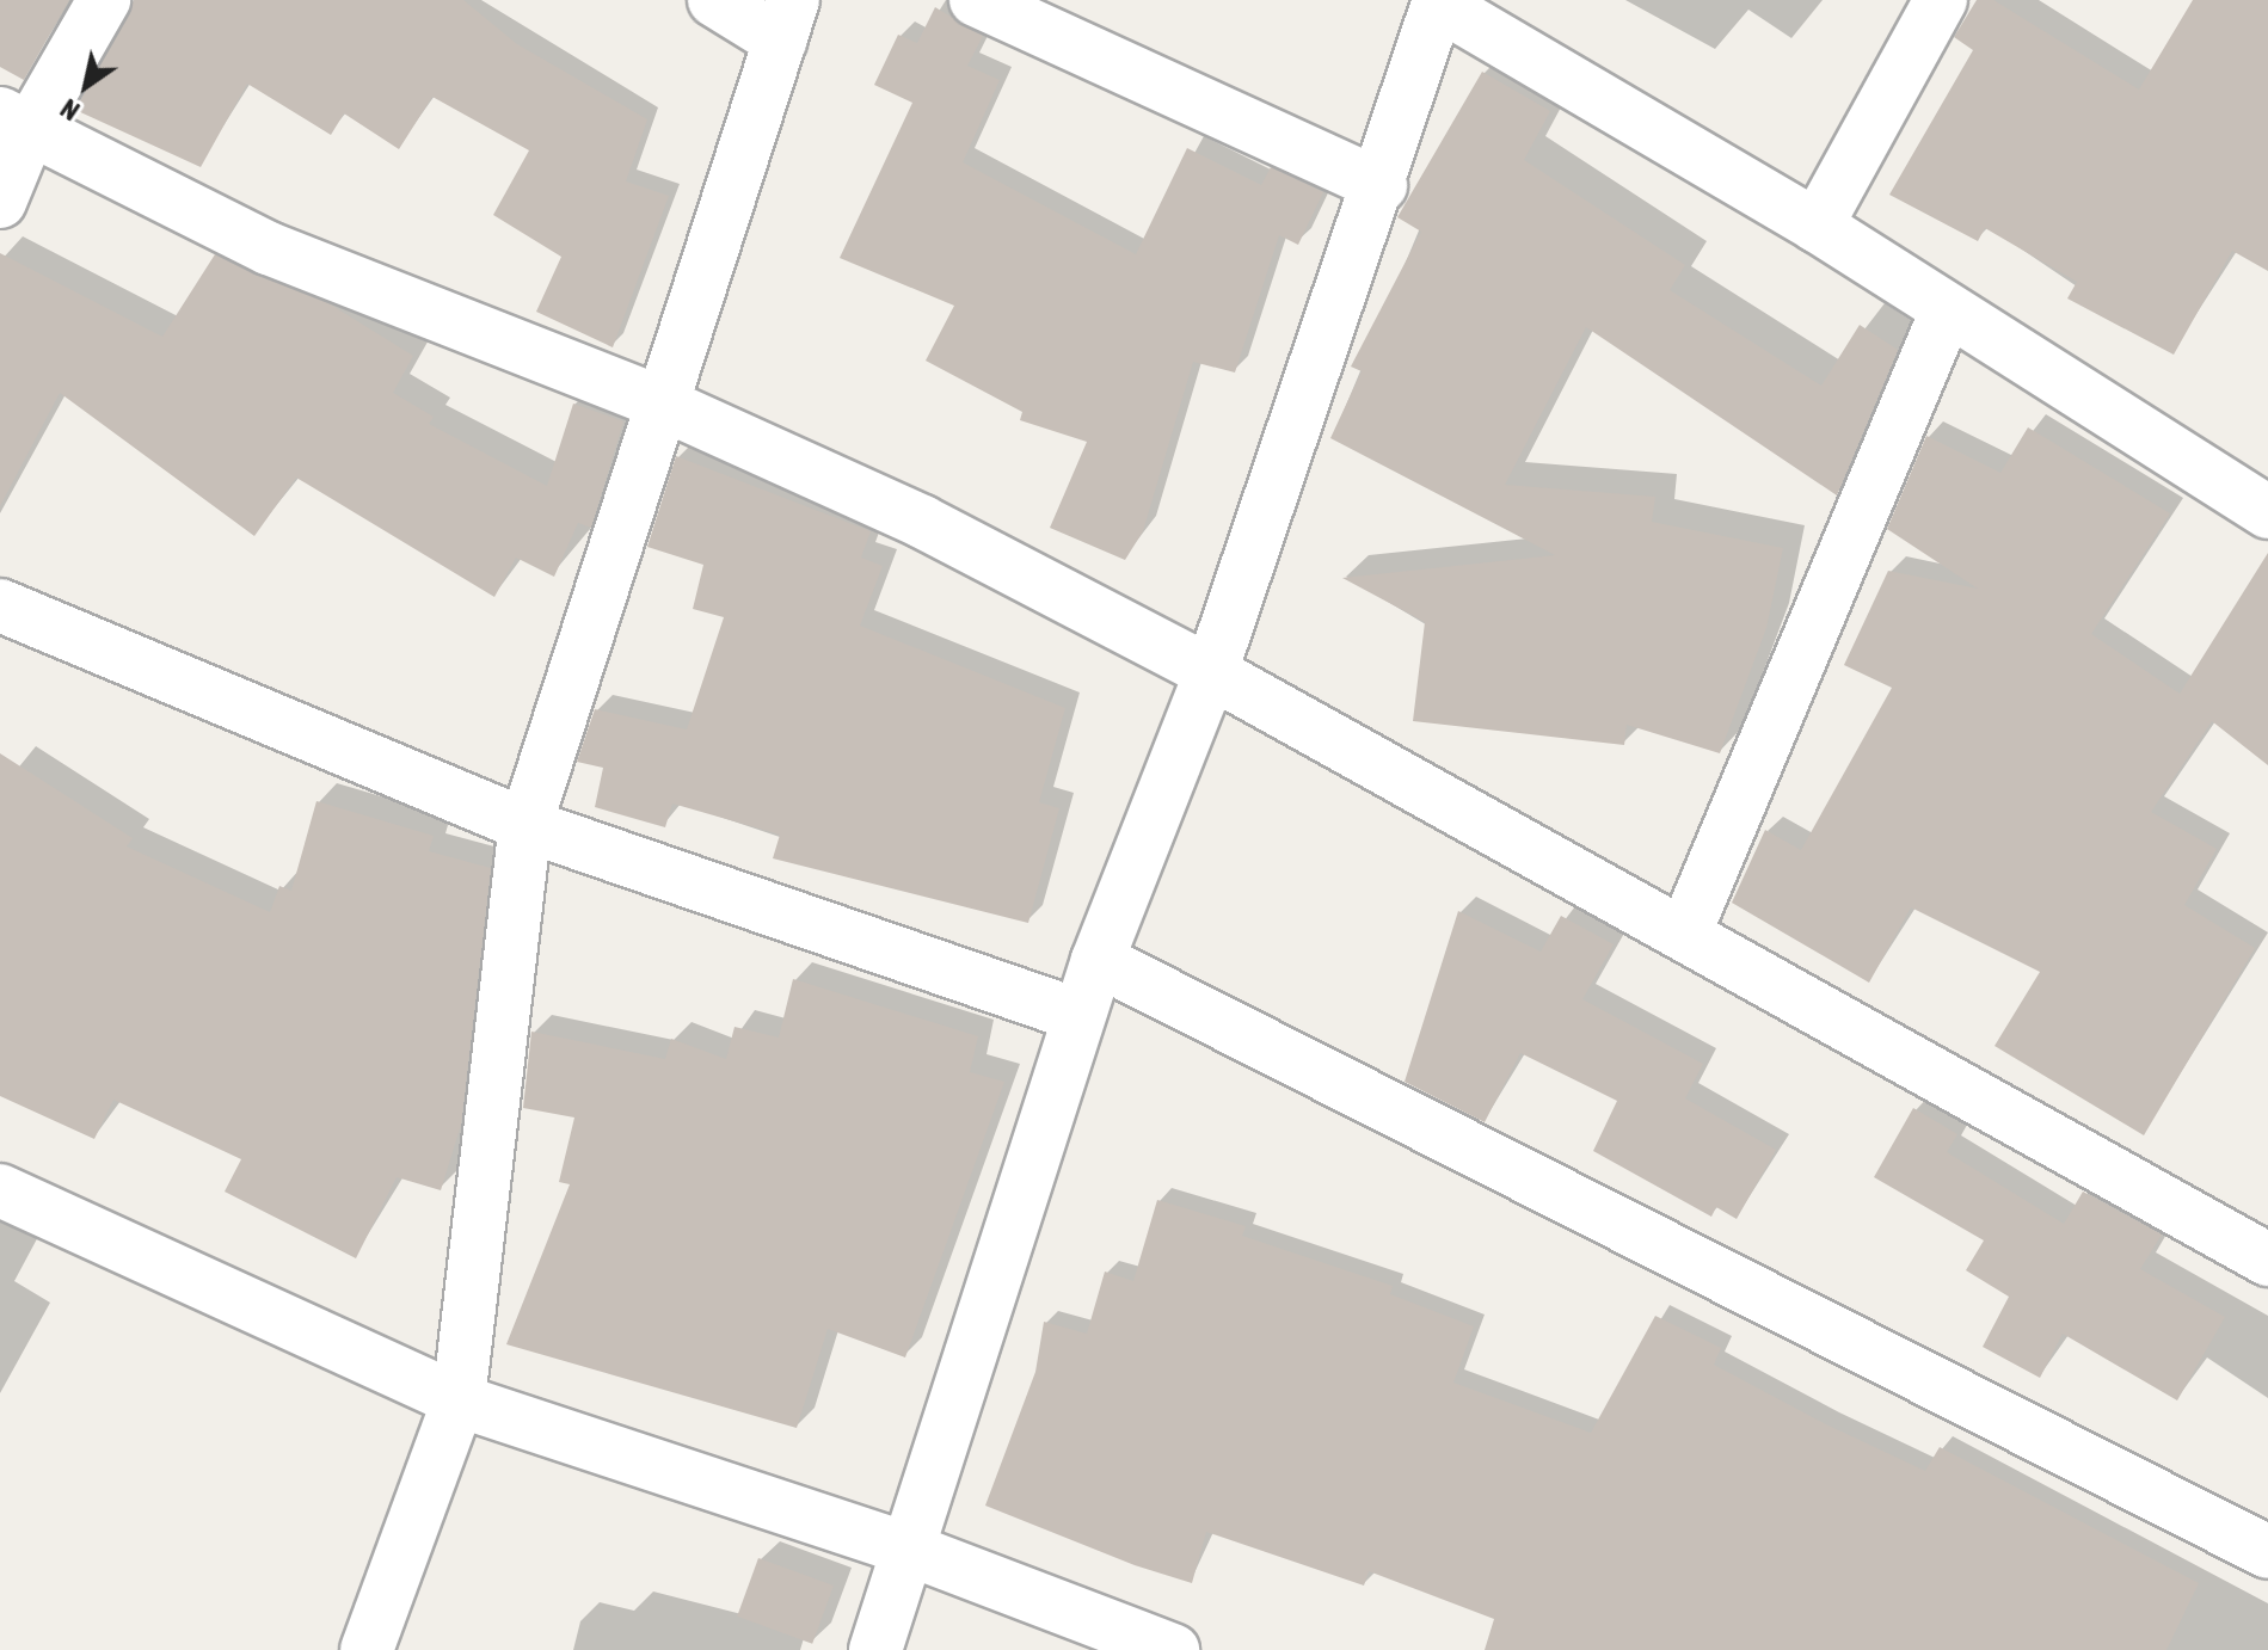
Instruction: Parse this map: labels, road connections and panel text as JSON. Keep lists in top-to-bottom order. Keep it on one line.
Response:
{"north":"bottom left"}
